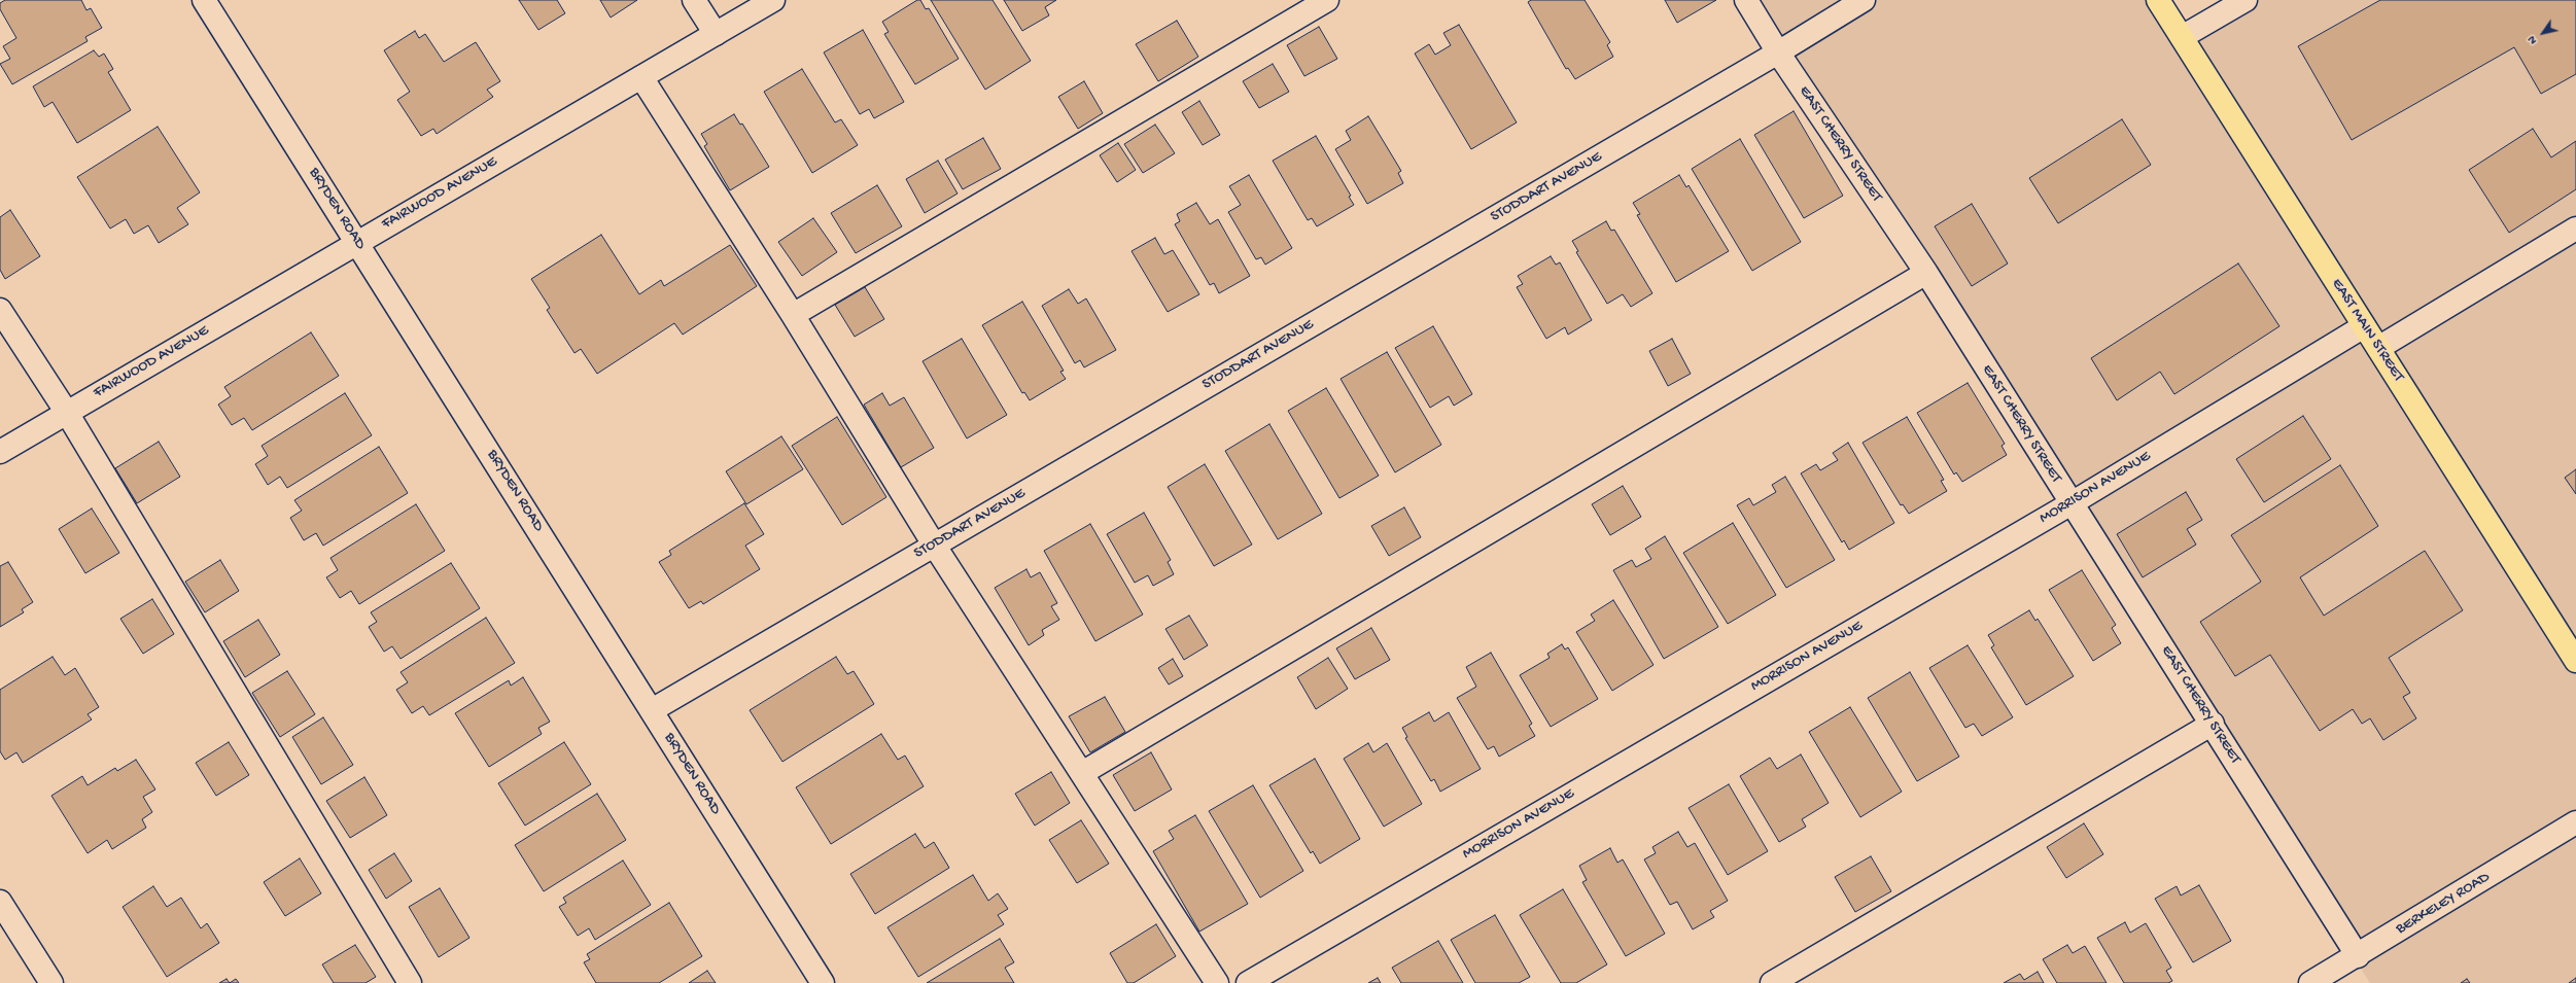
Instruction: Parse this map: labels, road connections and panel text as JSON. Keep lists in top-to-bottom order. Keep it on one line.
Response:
{"streets":{"main road":["EAST MAIN STREET"],"street":["EAST CHERRY STREET","STODDART AVENUE","FAIRWOOD AVENUE","BRYDEN ROAD","MORRISON AVENUE","BERKELEY ROAD"]},"crossings":[["EAST CHERRY STREET","STODDART AVENUE"],["EAST CHERRY STREET","MORRISON AVENUE"],["EAST CHERRY STREET","BERKELEY ROAD"],["STODDART AVENUE","BRYDEN ROAD"],["FAIRWOOD AVENUE","BRYDEN ROAD"],["EAST MAIN STREET","MORRISON AVENUE"]],"north":"bottom left"}
